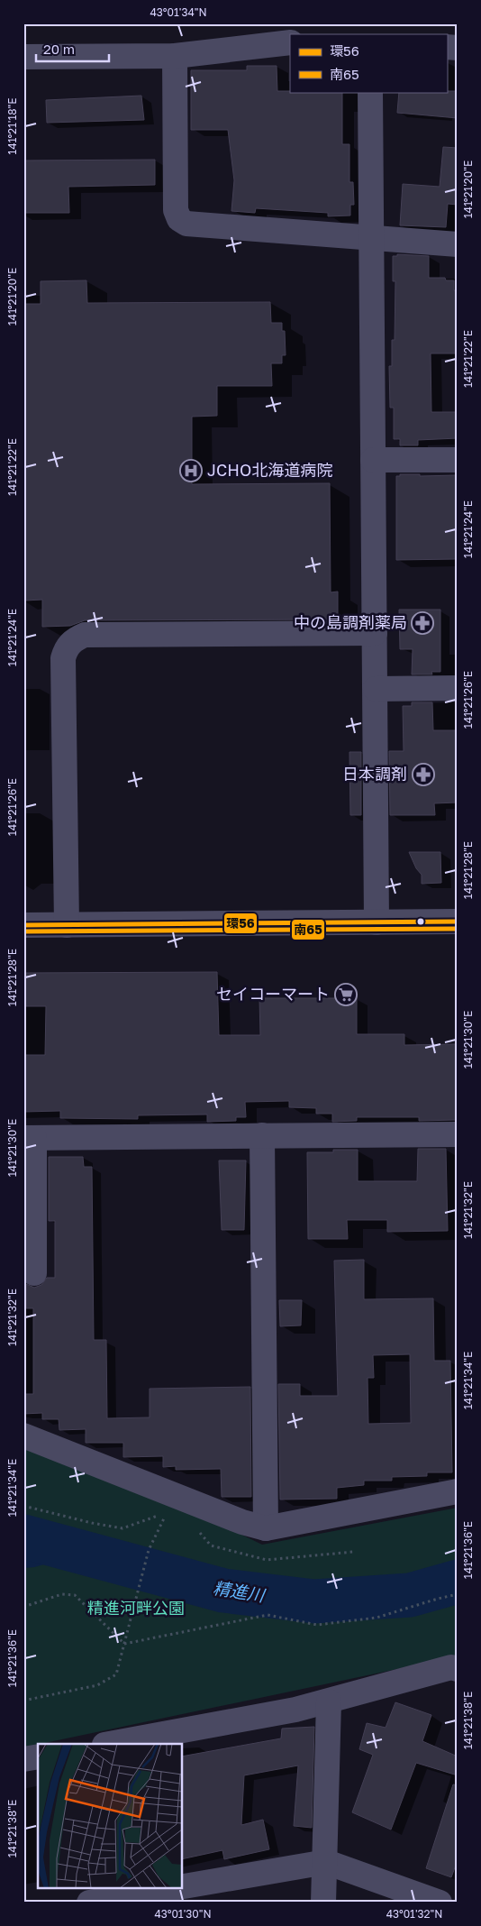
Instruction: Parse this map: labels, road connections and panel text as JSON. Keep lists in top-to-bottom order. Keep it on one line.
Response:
{"water":["精進川"],"parks":["精進河畔公園"],"places":{"hospital":["JCHO北海道病院"],"pharmacy":["中の島調剤薬局","日本調剤"],"supermarket":["セイコーマート"]},"lines":["transit line 環56","transit line 南65"],"legend":["環56","南65"],"scale_bar":"20 m","coordinates":["43°01'34\"N","141°21'18\"E","141°21'20\"E","141°21'22\"E","141°21'24\"E","141°21'26\"E","141°21'28\"E","141°21'30\"E","141°21'32\"E","141°21'34\"E","141°21'36\"E","141°21'38\"E","43°01'30\"N","43°01'32\"N"]}
